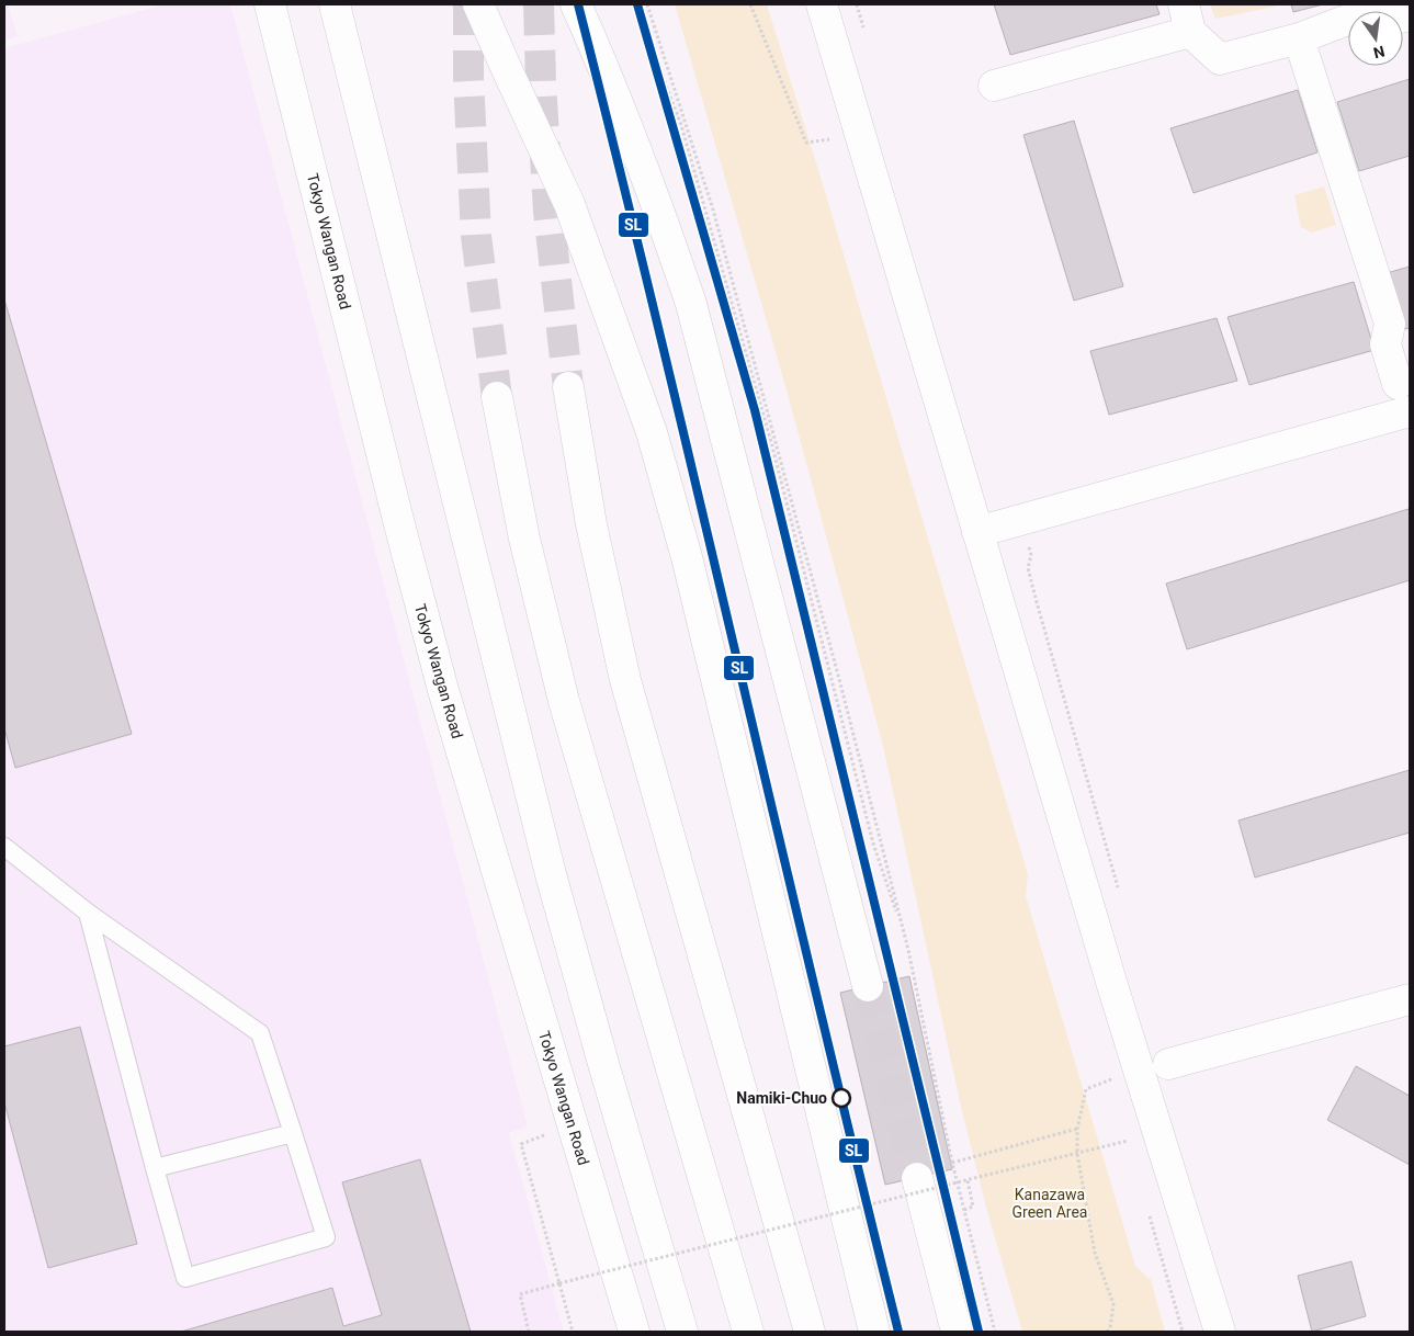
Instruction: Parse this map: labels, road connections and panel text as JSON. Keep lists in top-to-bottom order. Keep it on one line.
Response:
{"streets":{"main road":["Tokyo Wangan Road"]},"parks":["Kanazawa Green Area"],"places":["Namiki-Chuo"],"lines":["transit line SL"],"north":"bottom"}
